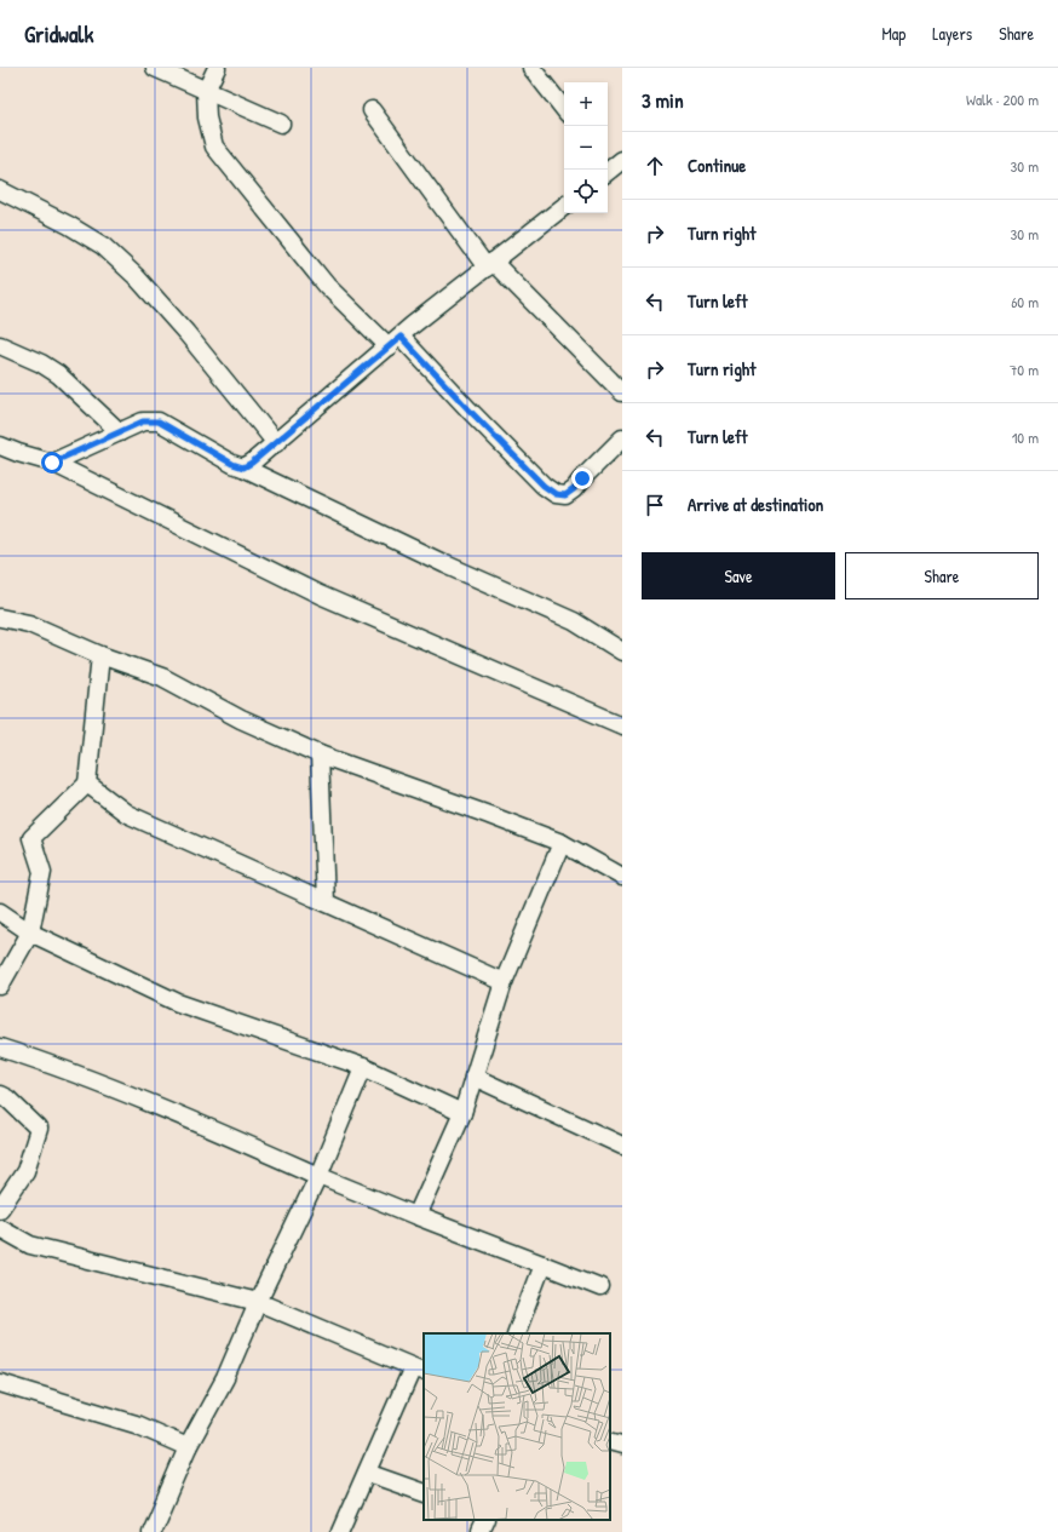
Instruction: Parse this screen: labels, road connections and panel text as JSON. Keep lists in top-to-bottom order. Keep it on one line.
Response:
{"page":{"header":"Gridwalk","nav":["Map","Layers","Share"],"heading":["3 min","Walk · 200 m"],"map_buttons":["+","−"],"list":[["Continue","30 m"],["Turn right","30 m"],["Turn left","60 m"],["Turn right","70 m"],["Turn left","10 m"],"Arrive at destination"],"buttons":["Save","Share"]}}
